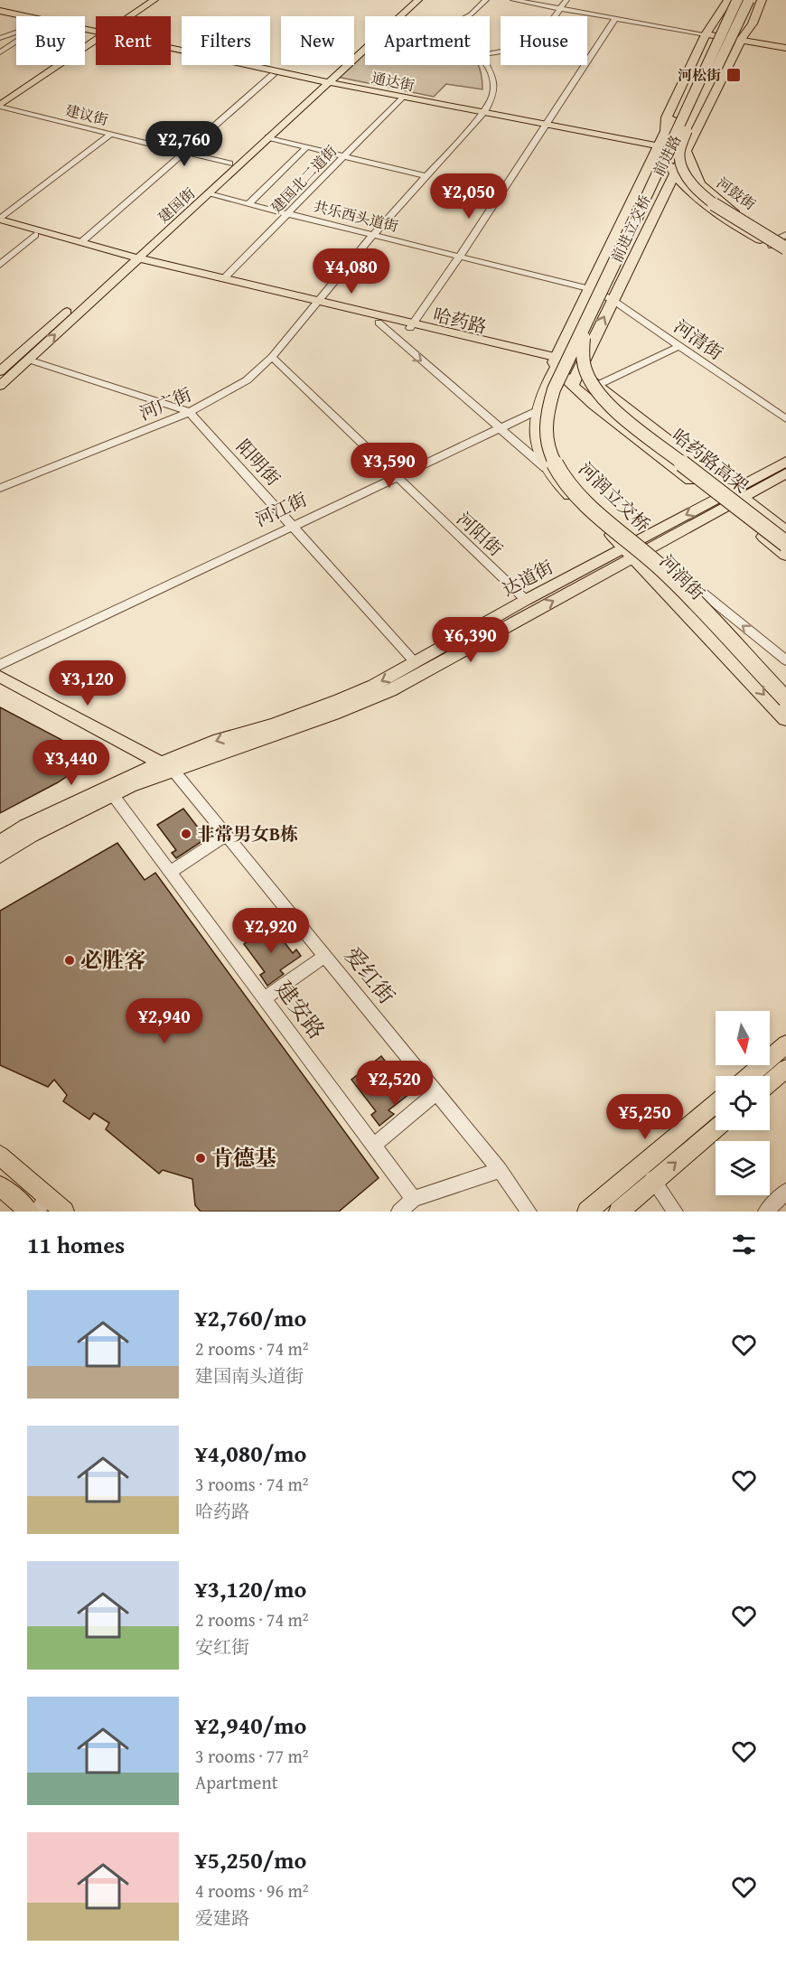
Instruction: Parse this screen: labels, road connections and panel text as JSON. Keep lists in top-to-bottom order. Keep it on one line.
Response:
{"streets":{"highway":["前进路","河鼓街","前进立交桥","哈药路高架","河润立交桥","河润街"],"main road":["通达街","建国街","哈药路","达道街"],"street":["建议街","建国北二道街","共乐西头道街","河清街","河广街","阳明街","河江街","河阳街","爱红街","建安路"]},"crossings":[["通达街","前进路"],["通达街","建国北二道街"],["通达街","河鼓街"],["通达街","建国街"],["通达街","河广街"],["建议街","建国街"],["前进路","河鼓街"],["前进路","共乐西头道街"],["前进路","前进立交桥"],["前进路","哈药路"],["前进路","河清街"],["建国北二道街","共乐西头道街"],["建国北二道街","哈药路"],["建国街","共乐西头道街"],["建国街","哈药路"],["建国街","阳明街"],["共乐西头道街","河清街"],["共乐西头道街","河广街"],["前进立交桥","哈药路高架"],["前进立交桥","河润立交桥"],["前进立交桥","河润街"],["哈药路","河广街"],["哈药路","河润街"],["河广街","阳明街"],["河广街","河阳街"],["阳明街","河江街"],["阳明街","达道街"],["河润立交桥","河润街"],["河江街","河阳街"],["河江街","河润街"],["河阳街","达道街"],["河润街","达道街"],["达道街","爱红街"]],"places":{"transit":["河松街"],"other":["非常男女B栋","必胜客","肯德基"]},"north":"bottom","page":{"chip":["Buy","Rent","Filters","New","Apartment","House"],"price":["¥2,760","¥2,050","¥4,080","¥3,590","¥6,390","¥3,120","¥3,440","¥2,920","¥2,940","¥2,520","¥5,250"],"heading":"11 homes","list":[{"name":"¥2,760/mo","note":"2 rooms · 74 m² · 建国南头道街"},{"name":"¥4,080/mo","note":"3 rooms · 74 m² · 哈药路"},{"name":"¥3,120/mo","note":"2 rooms · 74 m² · 安红街"},{"name":"¥2,940/mo","note":"3 rooms · 77 m² · Apartment"},{"name":"¥5,250/mo","note":"4 rooms · 96 m² · 爱建路"}]}}
